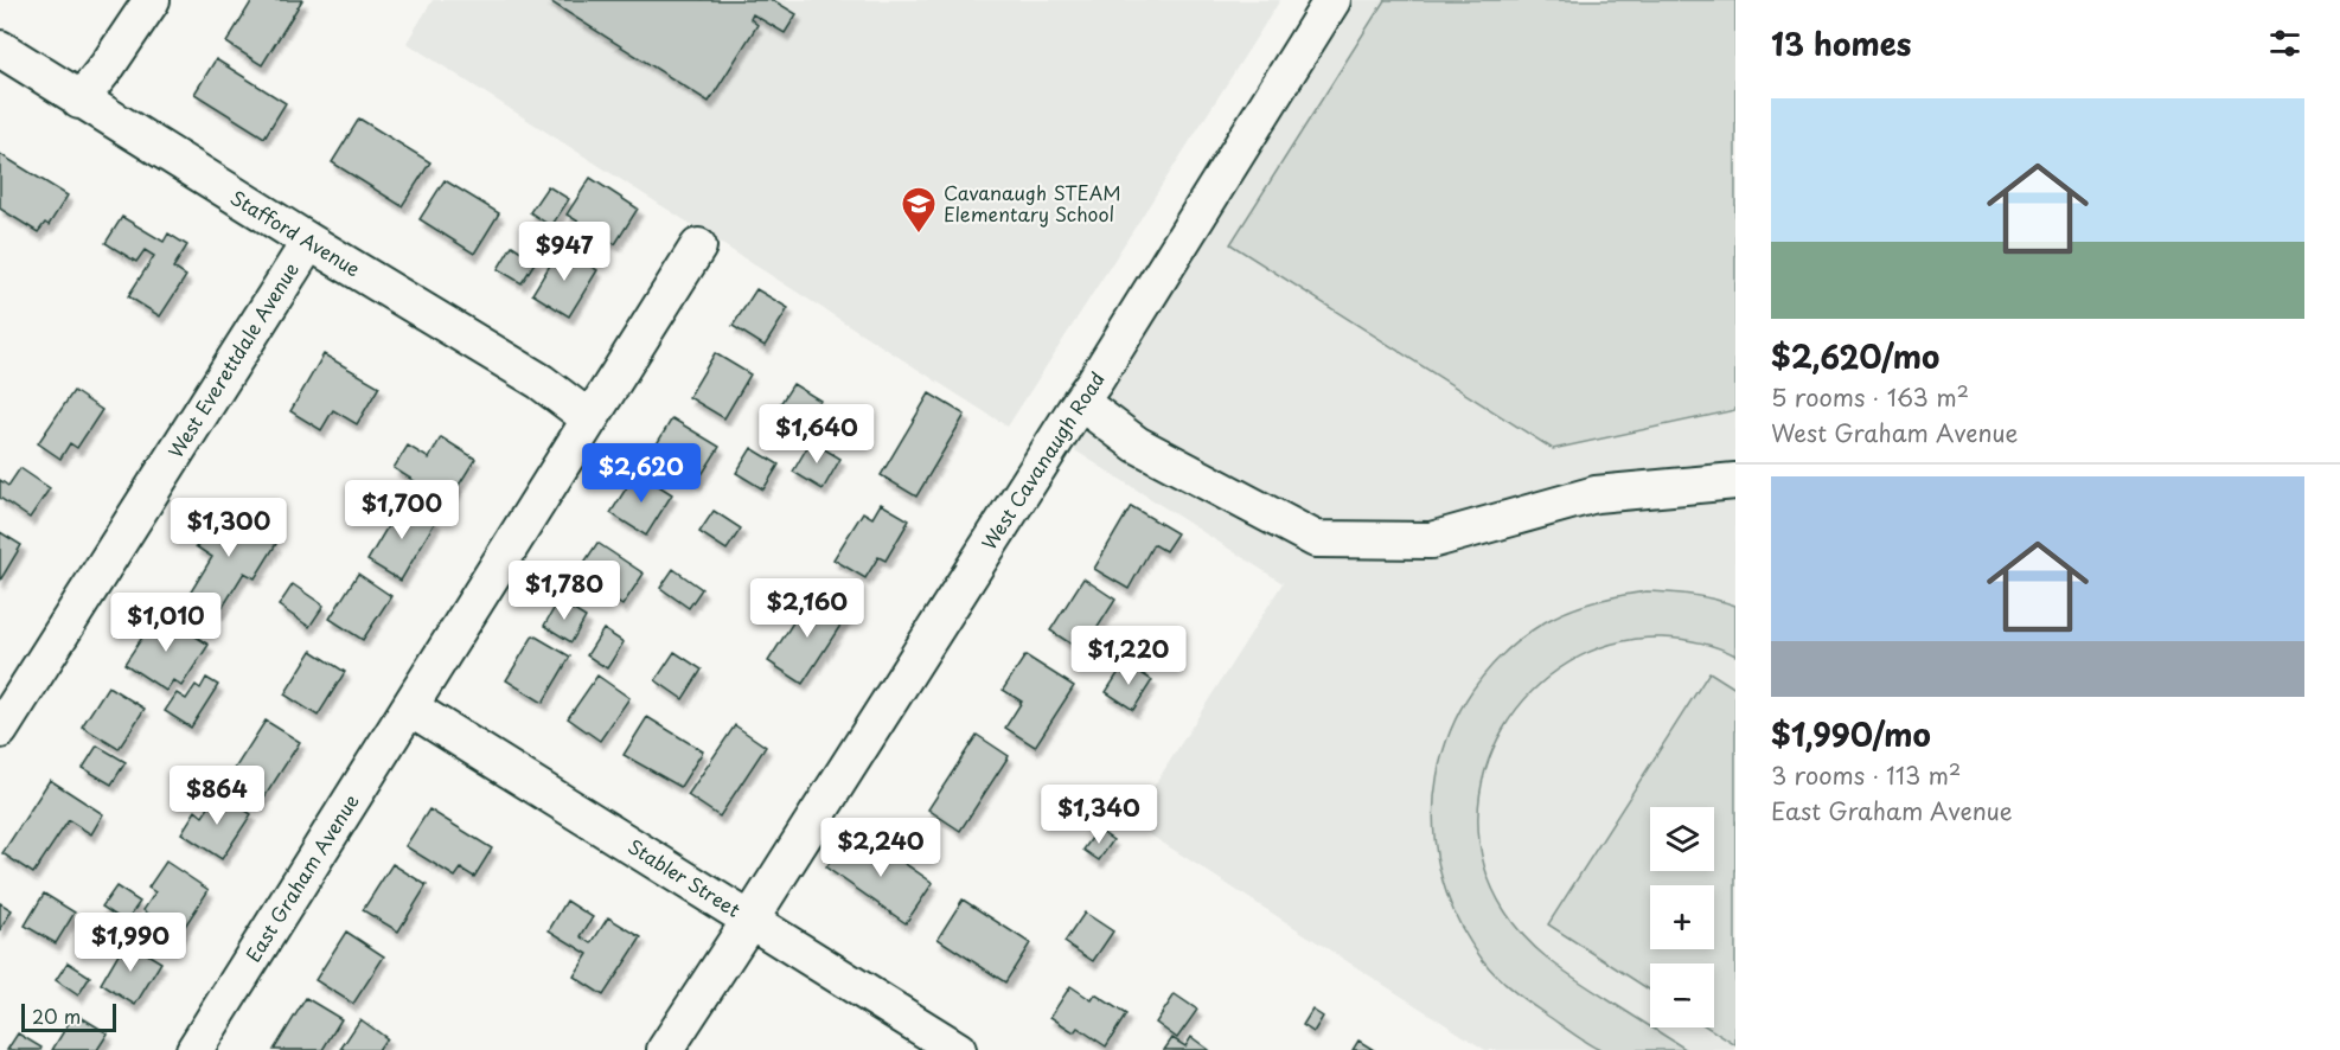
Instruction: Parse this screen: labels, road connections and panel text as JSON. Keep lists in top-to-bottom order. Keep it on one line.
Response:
{"streets":{"street":["Stafford Avenue","West Everettdale Avenue","West Cavanaugh Road","East Graham Avenue","Stabler Street"]},"crossings":[["Stafford Avenue","West Everettdale Avenue"],["Stafford Avenue","East Graham Avenue"],["West Cavanaugh Road","Stabler Street"],["East Graham Avenue","Stabler Street"]],"places":{"school or university":["Cavanaugh STEAM Elementary School"]},"scale_bar":"20 m","page":{"heading":"13 homes","list":[{"name":"$2,620/mo","note":"5 rooms · 163 m² · West Graham Avenue"},{"name":"$1,990/mo","note":"3 rooms · 113 m² · East Graham Avenue"}],"price":["$947","$1,640","$2,620","$1,700","$1,300","$1,780","$2,160","$1,010","$1,220","$864","$1,340","$2,240","$1,990"],"map_buttons":["+","−"],"scale":"20 m"}}
